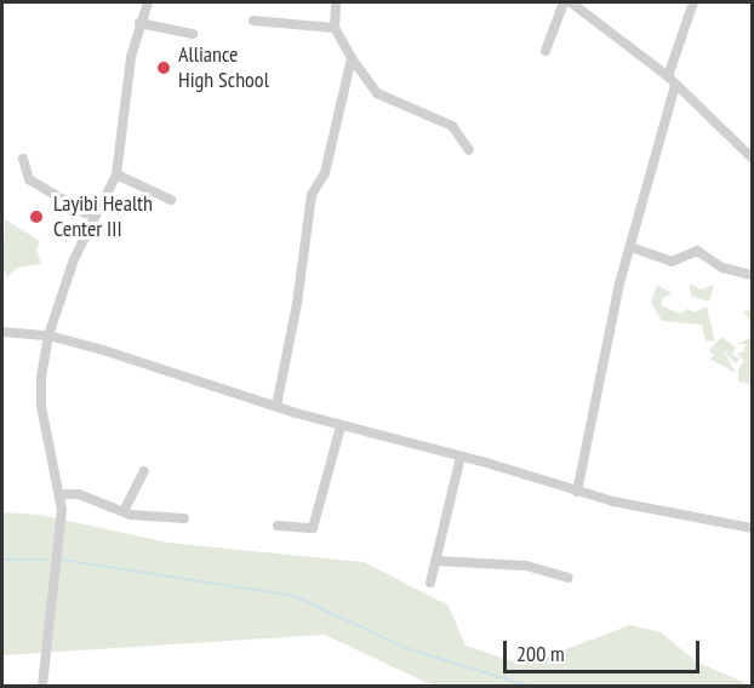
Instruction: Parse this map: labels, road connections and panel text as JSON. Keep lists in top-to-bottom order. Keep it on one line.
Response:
{"places":["Alliance High School","Layibi Health Center III"],"scale_bar":"200 m"}
